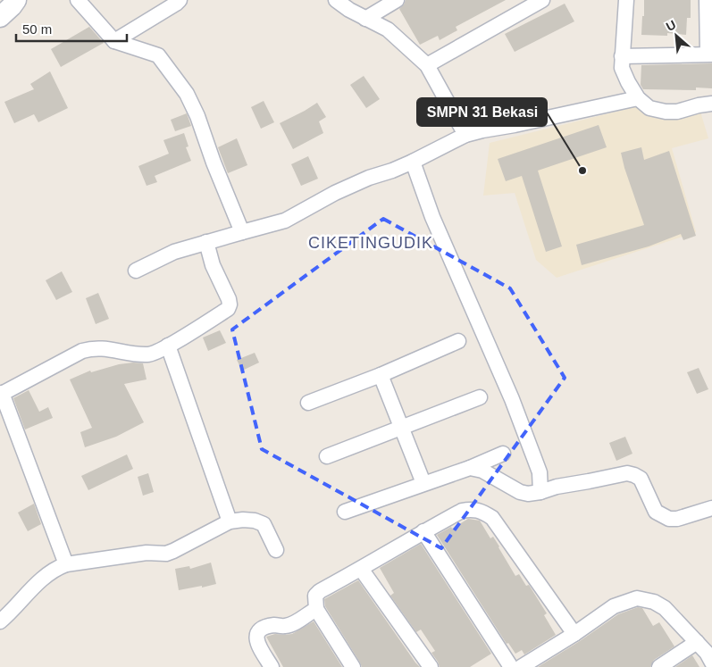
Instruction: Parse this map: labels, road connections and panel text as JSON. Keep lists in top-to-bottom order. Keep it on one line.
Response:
{"districts":["CIKETINGUDIK"],"places":["SMPN 31 Bekasi"],"scale_bar":"50 m","north":"top left"}
